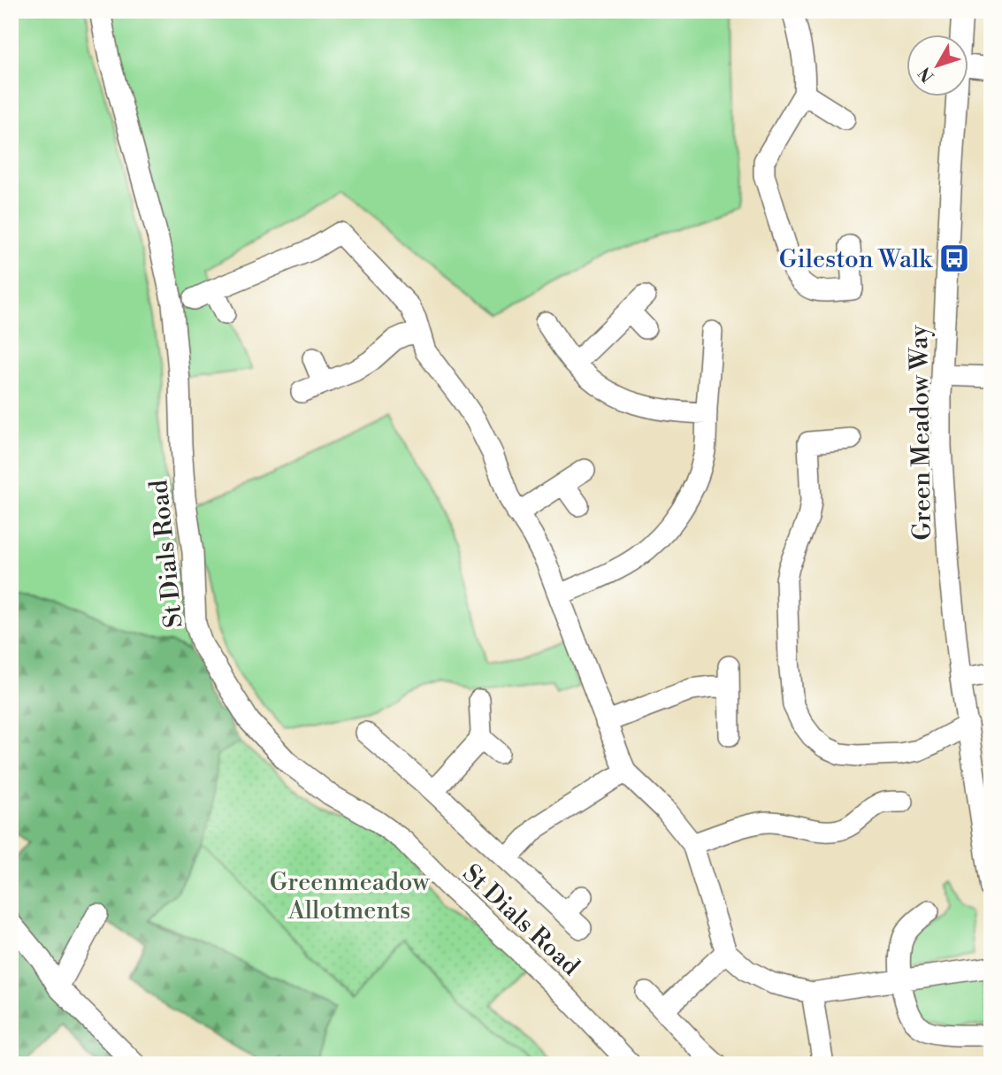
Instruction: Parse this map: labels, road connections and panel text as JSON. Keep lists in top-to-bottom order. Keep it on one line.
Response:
{"streets":{"street":["Green Meadow Way","St Dials Road"]},"parks":["Greenmeadow Allotments"],"places":{"bus stop":["Gileston Walk"]},"north":"bottom left"}
